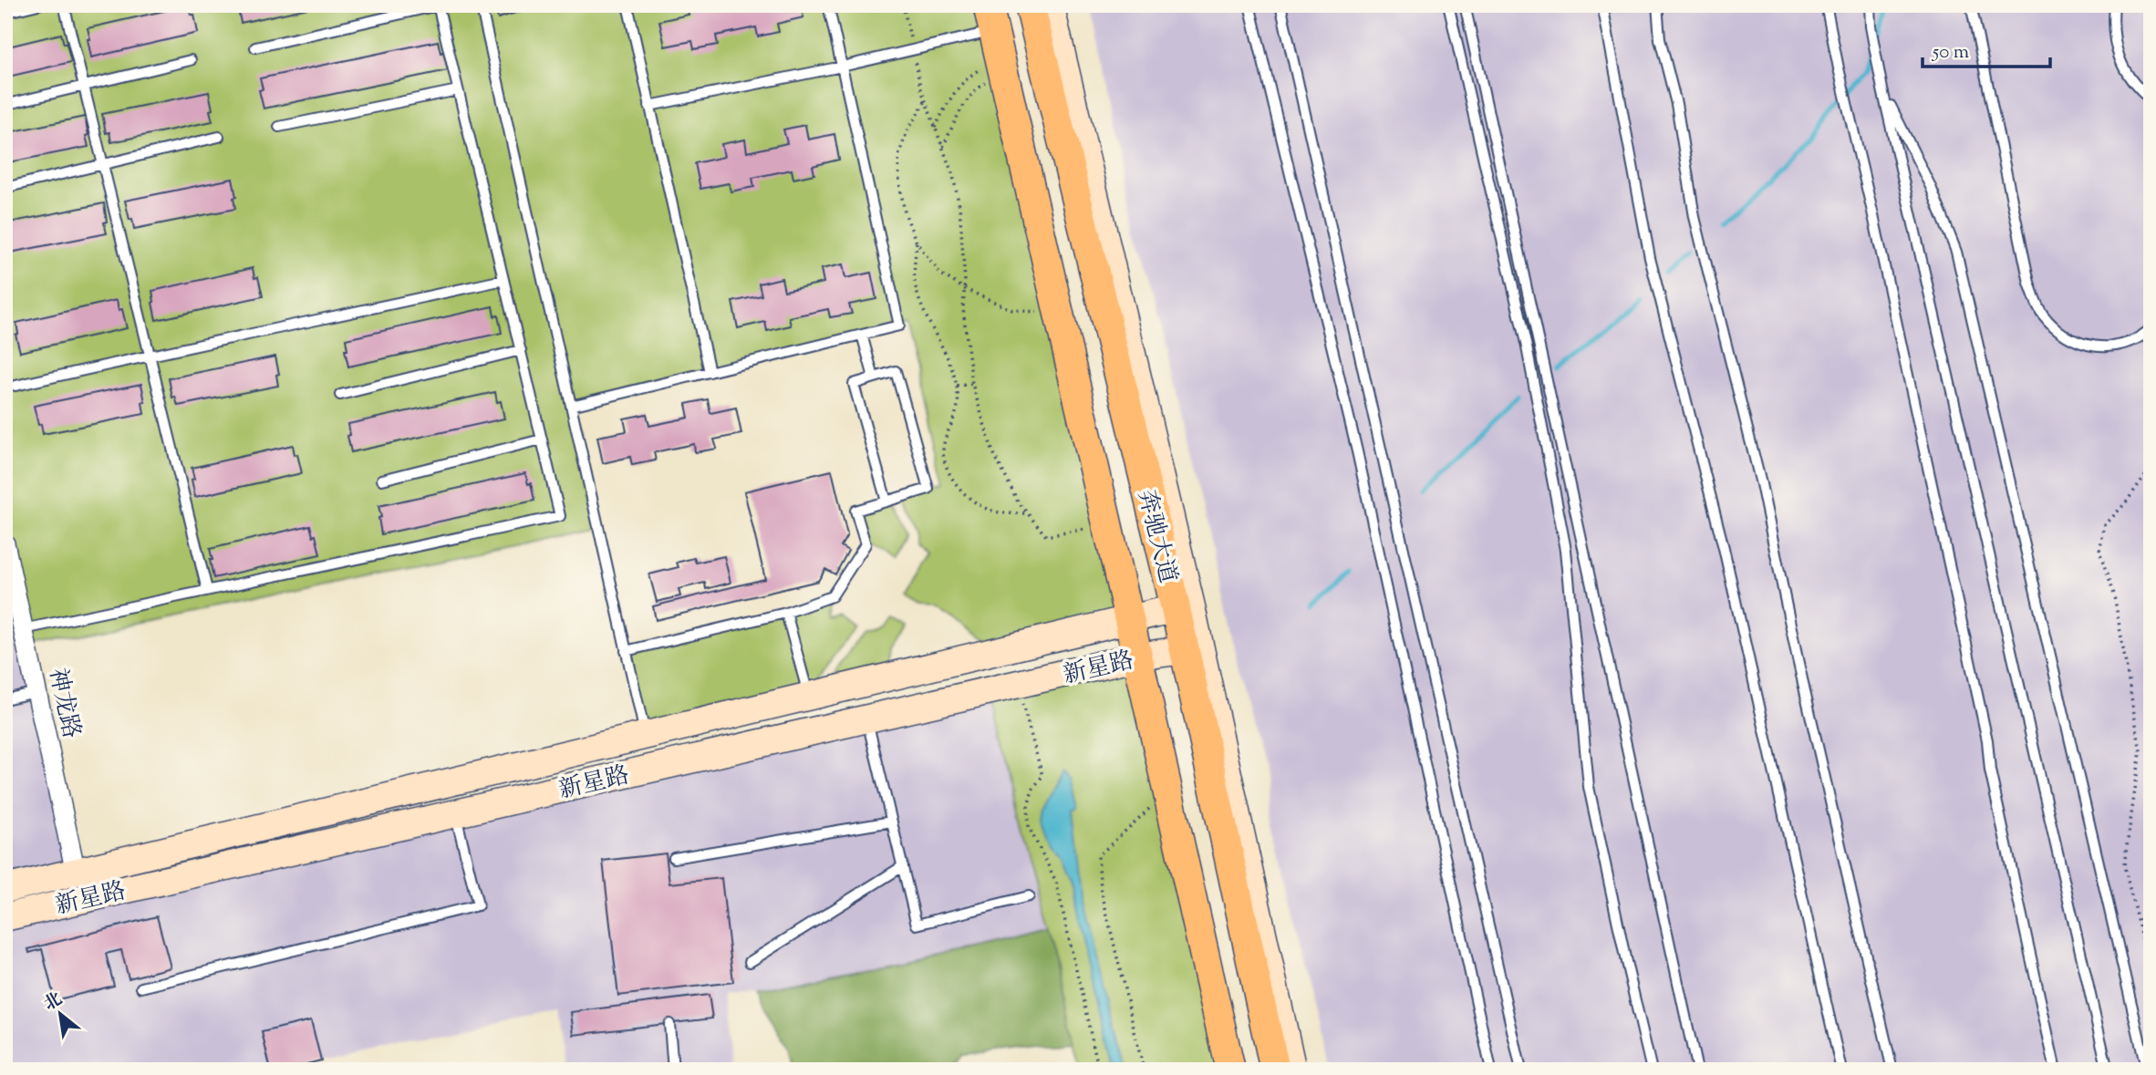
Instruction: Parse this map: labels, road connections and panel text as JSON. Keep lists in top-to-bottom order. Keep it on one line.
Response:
{"streets":{"main road":["奔驰大道","新星路"],"street":["神龙路"]},"crossings":[["奔驰大道","新星路"],["新星路","神龙路"]],"scale_bar":"50 m","north":"top left"}
